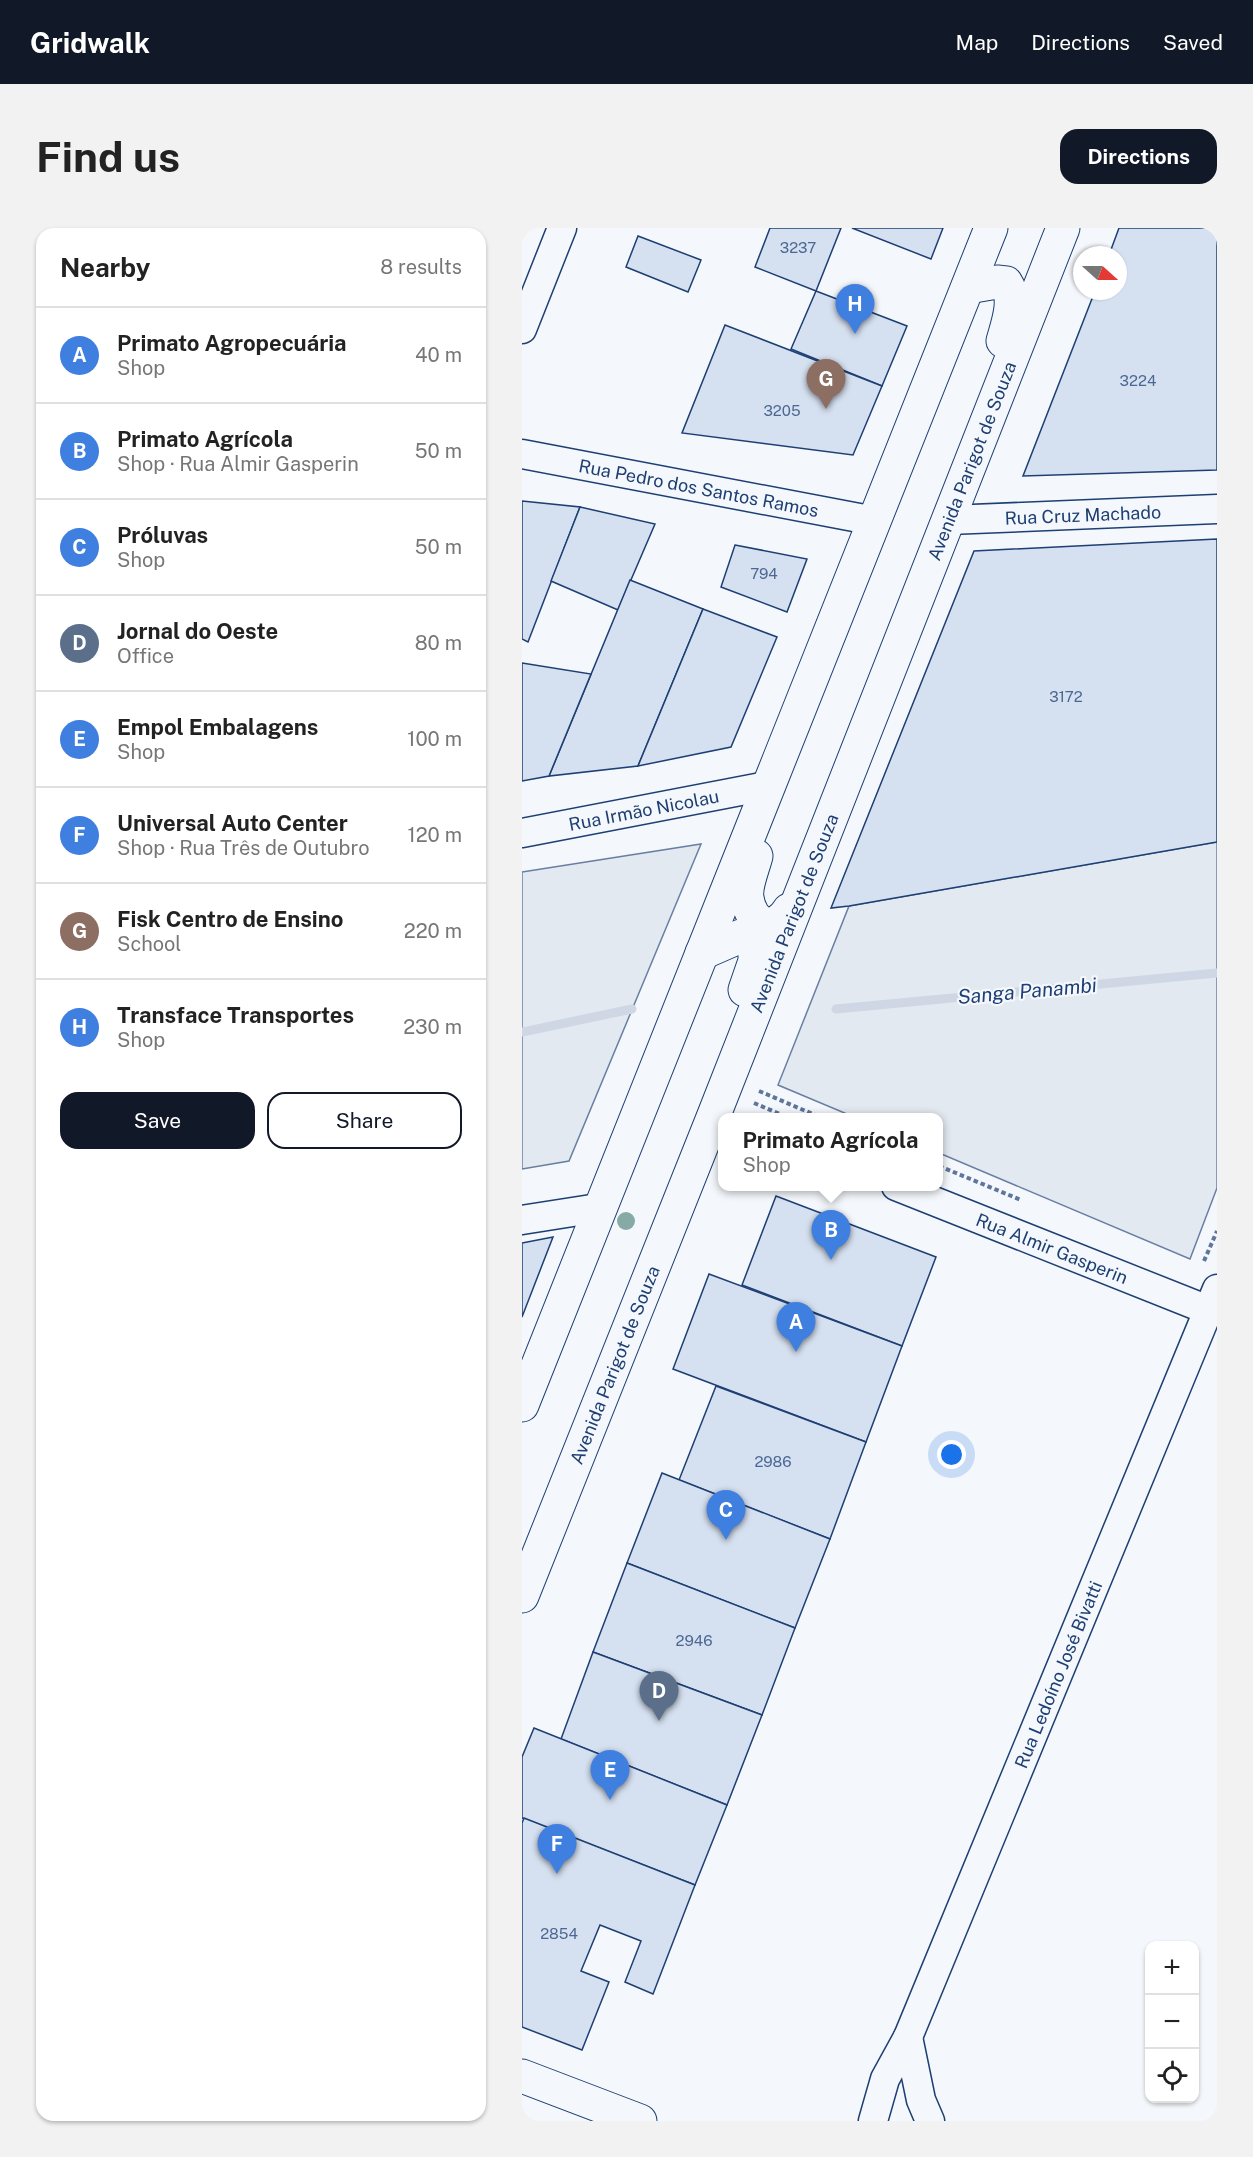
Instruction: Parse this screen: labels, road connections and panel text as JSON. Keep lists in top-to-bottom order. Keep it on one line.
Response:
{"streets":{"main road":["Avenida Parigot de Souza"],"street":["Rua Pedro dos Santos Ramos","Rua Cruz Machado","Rua Irmão Nicolau","Rua Almir Gasperin","Rua Ledoíno José Bivatti"]},"crossings":[["Avenida Parigot de Souza","Rua Cruz Machado"],["Rua Almir Gasperin","Rua Ledoíno José Bivatti"]],"water":["Sanga Panambi"],"house_numbers":["3237","3224","3205","794","3172","2986","2946","2854"],"north":"right","page":{"header":"Gridwalk","nav":["Map","Directions","Saved"],"buttons":["Directions",["Save","Share"]],"title":"Find us","heading":["Nearby","8 results"],"pins":["H","G","B","A","C","D","E","F"],"list":[{"mark":"A","name":"Primato Agropecuária","note":"Shop","value":"40 m"},{"mark":"B","name":"Primato Agrícola","note":"Shop · Rua Almir Gasperin","value":"50 m"},{"mark":"C","name":"Próluvas","note":"Shop","value":"50 m"},{"mark":"D","name":"Jornal do Oeste","note":"Office","value":"80 m"},{"mark":"E","name":"Empol Embalagens","note":"Shop","value":"100 m"},{"mark":"F","name":"Universal Auto Center","note":"Shop · Rua Três de Outubro","value":"120 m"},{"mark":"G","name":"Fisk Centro de Ensino","note":"School","value":"220 m"},{"mark":"H","name":"Transface Transportes","note":"Shop","value":"230 m"}],"popup":["Primato Agrícola","Shop"],"map_buttons":["+","−"]}}
